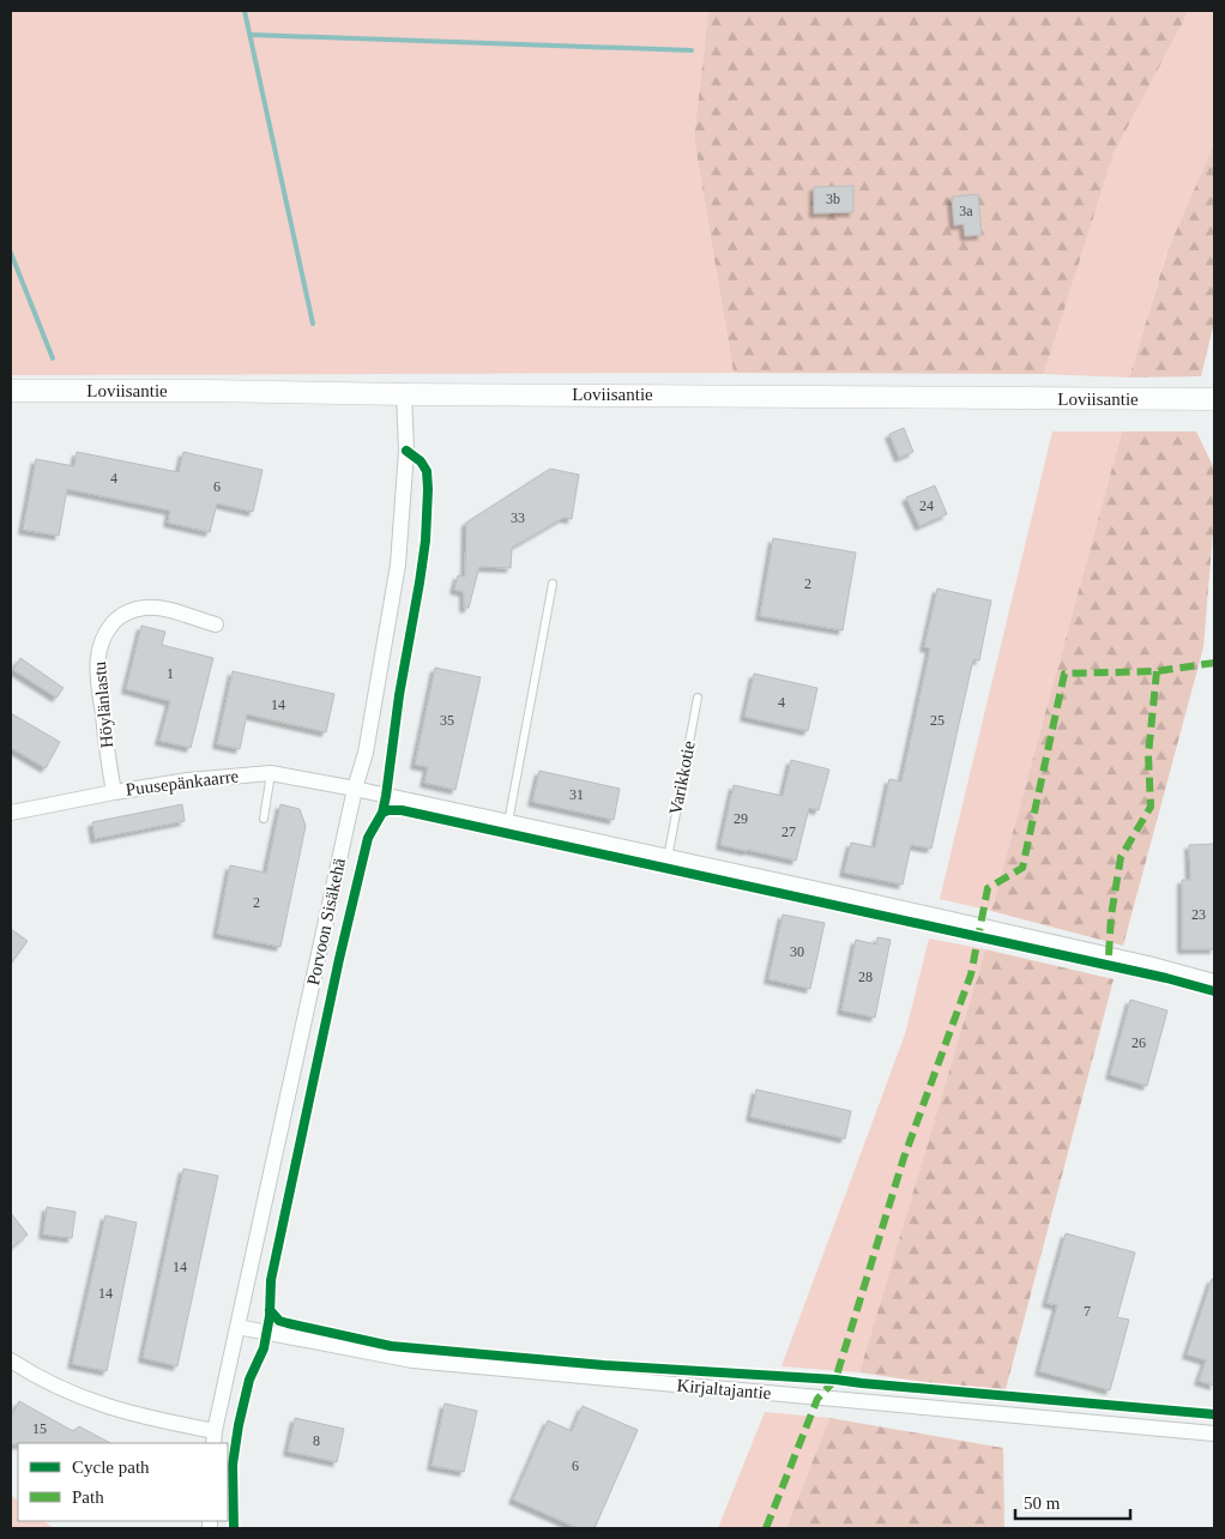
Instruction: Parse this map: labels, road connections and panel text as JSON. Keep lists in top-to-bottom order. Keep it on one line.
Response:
{"streets":{"main road":["Loviisantie"],"street":["Höylänlastu","Puusepänkaarre","Porvoon Sisäkehä","Kirjaltajantie"],"lane":["Varikkotie"]},"crossings":[["Loviisantie","Porvoon Sisäkehä"],["Höylänlastu","Puusepänkaarre"],["Varikkotie","Puusepänkaarre"],["Puusepänkaarre","Porvoon Sisäkehä"],["Porvoon Sisäkehä","Kirjaltajantie"]],"house_numbers":["3b","3a","4","6","24","33","2","1","4","14","35","25","31","29","27","2","23","30","28","26","14","14","7","15","8","6"],"legend":["Cycle path","Path"],"scale_bar":"50 m"}
